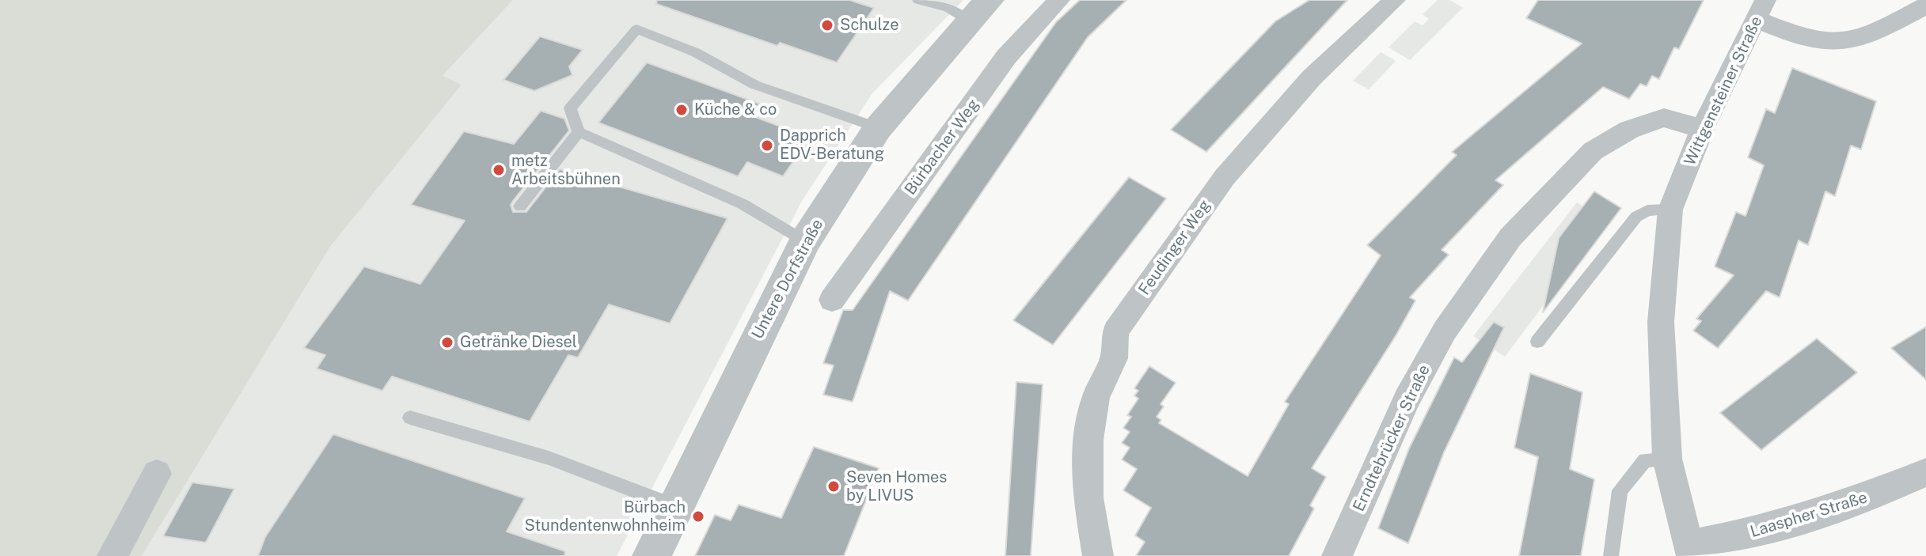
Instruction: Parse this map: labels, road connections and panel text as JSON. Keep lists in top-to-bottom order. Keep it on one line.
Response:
{"streets":{"street":["Wittgensteiner Straße","Bürbacher Weg","Feudinger Weg","Untere Dorfstraße","Erndtebrücker Straße","Laaspher Straße"]},"crossings":[["Wittgensteiner Straße","Erndtebrücker Straße"],["Wittgensteiner Straße","Laaspher Straße"]],"places":["Schulze","Küche & co","Dapprich EDV-Beratung","metz Arbeitsbühnen","Getränke Diesel","Seven Homes by LIVUS","Bürbach Stundentenwohnheim"]}
